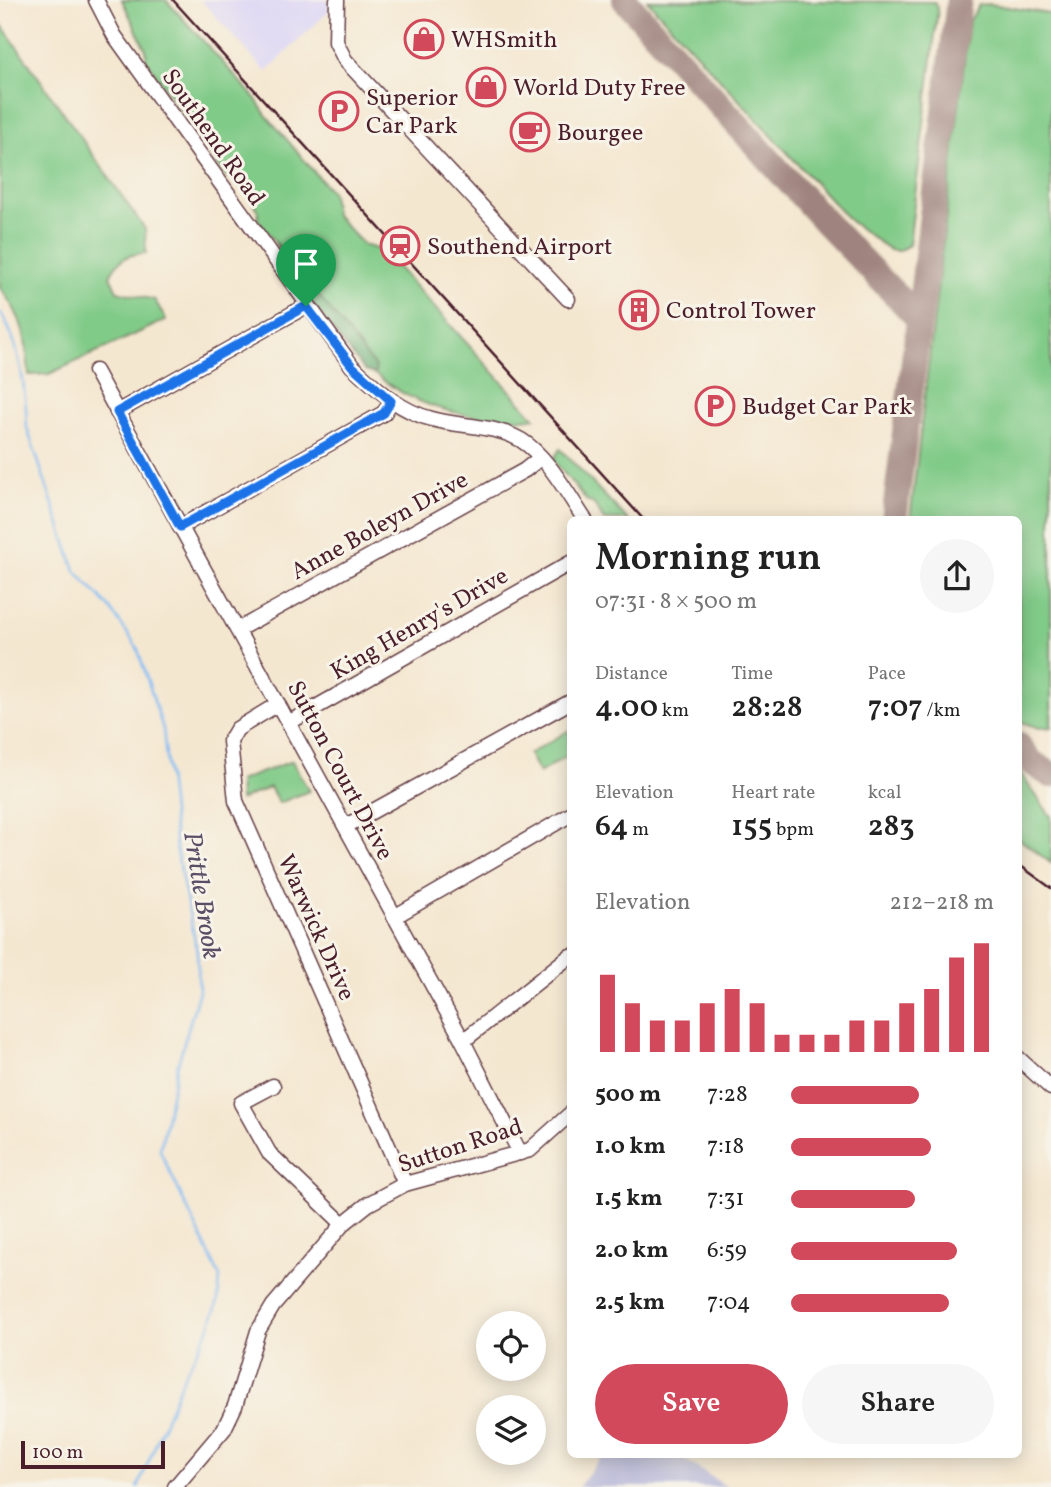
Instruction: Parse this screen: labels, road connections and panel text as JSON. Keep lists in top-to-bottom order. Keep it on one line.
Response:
{"streets":{"street":["Southend Road","Anne Boleyn Drive","King Henry's Drive","Sutton Court Drive","Warwick Drive","Sutton Road"]},"crossings":[["Southend Road","Anne Boleyn Drive"],["Anne Boleyn Drive","Sutton Court Drive"],["King Henry's Drive","Sutton Court Drive"],["Sutton Court Drive","Warwick Drive"],["Sutton Court Drive","Sutton Road"],["Warwick Drive","Sutton Road"]],"water":["Prittle Brook"],"places":{"shop":["WHSmith","World Duty Free"],"parking":["Superior Car Park","Budget Car Park"],"cafe":["Bourgee"],"station":["Southend Airport"],"building":["Control Tower"]},"scale_bar":"100 m","page":{"heading":["Morning run","07:31 · 8 × 500 m"],"stats":[["Distance","4.00 km"],["Time","28:28"],["Pace","7:07 /km"],["Elevation","64 m"],["Heart rate","155 bpm"],["kcal","283"]],"chart":["Elevation","212–218 m"],"list":[{"name":"500 m","note":"7:28"},{"name":"1.0 km","note":"7:18"},{"name":"1.5 km","note":"7:31"},{"name":"2.0 km","note":"6:59"},{"name":"2.5 km","note":"7:04"}],"buttons":["Save","Share"],"scale":"100 m"}}
